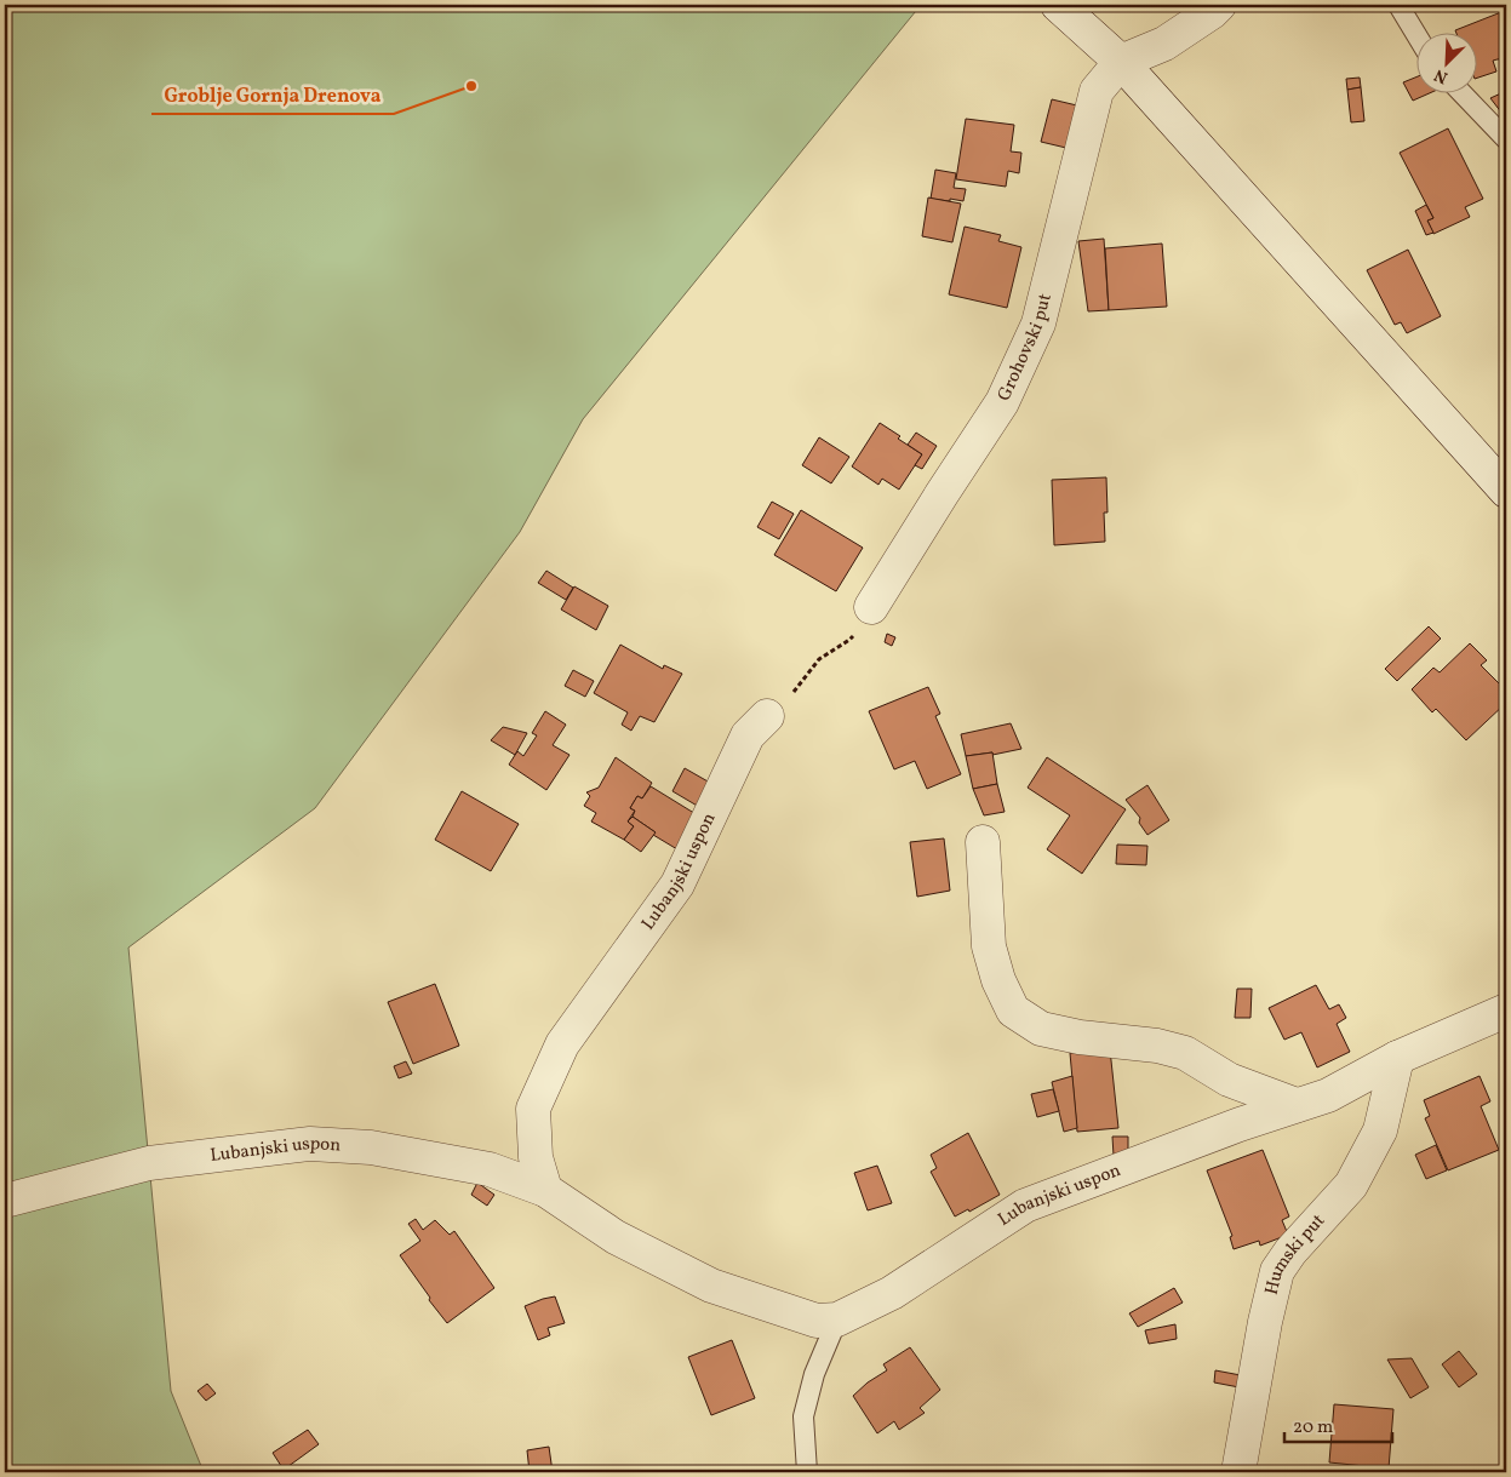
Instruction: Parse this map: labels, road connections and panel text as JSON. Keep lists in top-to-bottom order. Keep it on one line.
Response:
{"streets":{"street":["Grohovski put","Lubanjski uspon","Humski put"]},"crossings":[["Lubanjski uspon","Humski put"]],"places":["Groblje Gornja Drenova"],"scale_bar":"20 m","north":"bottom left"}
